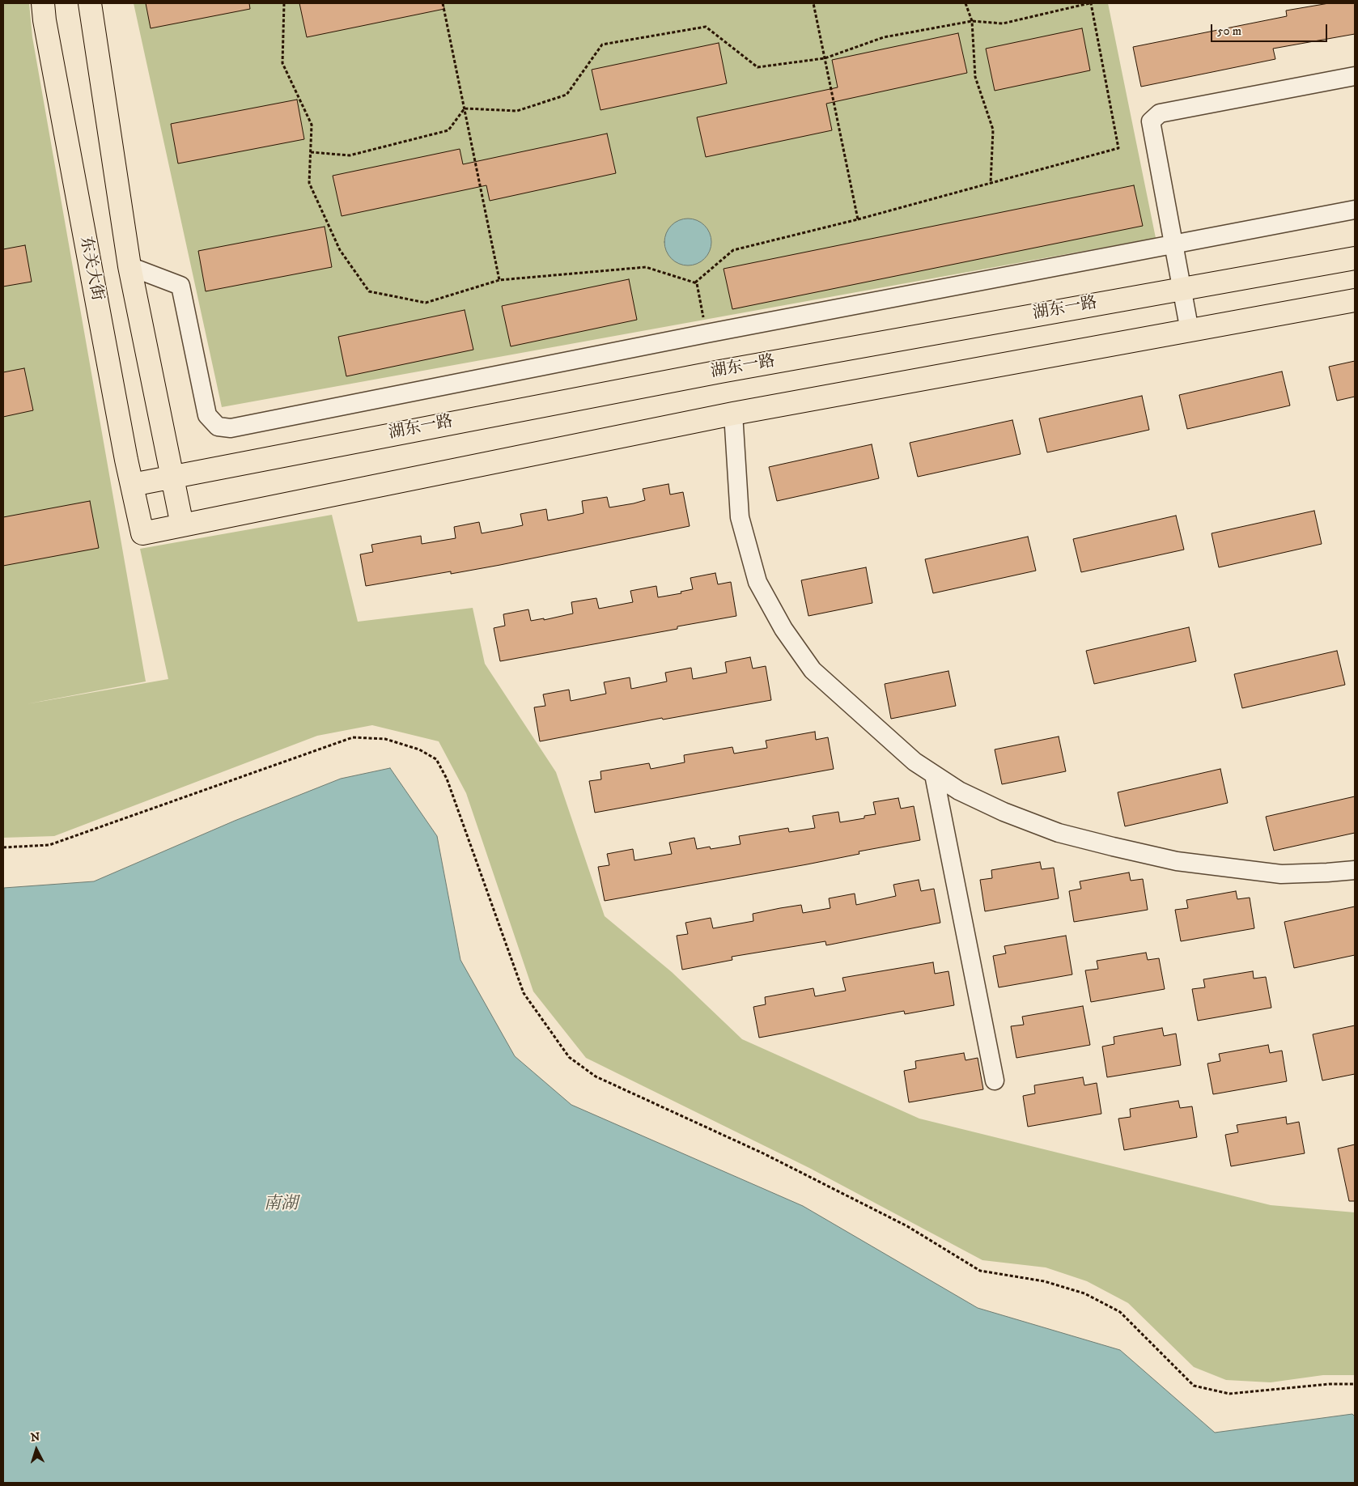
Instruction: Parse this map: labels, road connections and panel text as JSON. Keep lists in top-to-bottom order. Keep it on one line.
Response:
{"streets":{"main road":["东关大街","湖东一路"]},"crossings":[["东关大街","湖东一路"]],"water":["南湖"],"scale_bar":"50 m","north":"top"}
